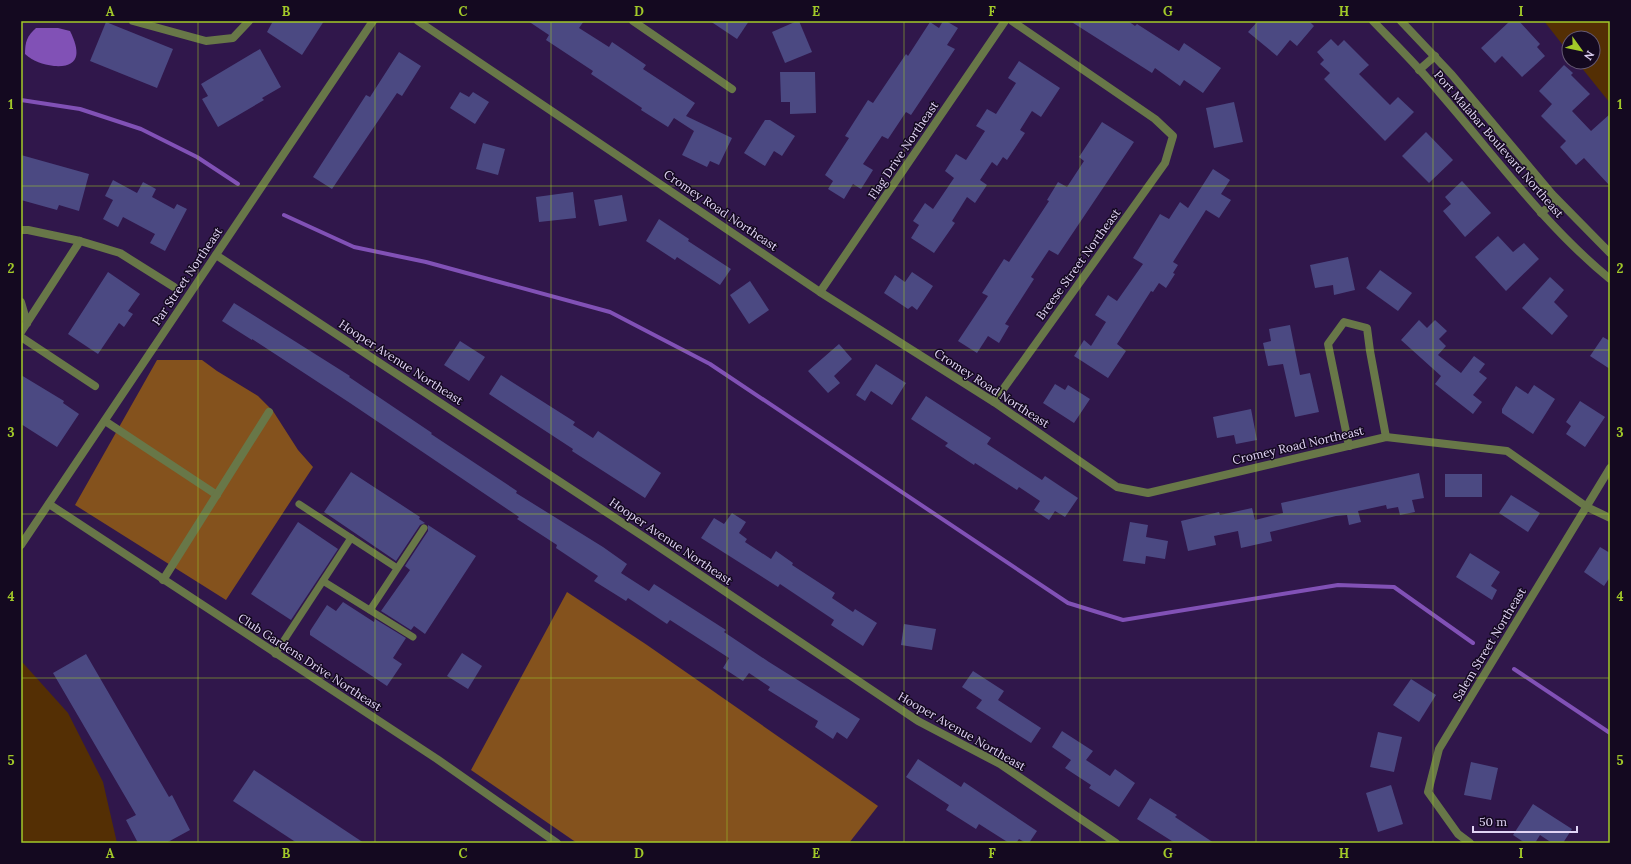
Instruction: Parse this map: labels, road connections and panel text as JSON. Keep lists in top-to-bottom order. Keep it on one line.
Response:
{"streets":{"street":["Port Malabar Boulevard Northeast","Flag Drive Northeast","Cromey Road Northeast","Breese Street Northeast","Par Street Northeast","Hooper Avenue Northeast","Salem Street Northeast","Club Gardens Drive Northeast"]},"crossings":[["Flag Drive Northeast","Cromey Road Northeast"],["Cromey Road Northeast","Breese Street Northeast"],["Cromey Road Northeast","Salem Street Northeast"],["Par Street Northeast","Hooper Avenue Northeast"],["Par Street Northeast","Club Gardens Drive Northeast"]],"scale_bar":"50 m","north":"bottom right","grid":{"columns":["A","B","C","D","E","F","G","H","I"],"rows":["1","2","3","4","5"]}}
